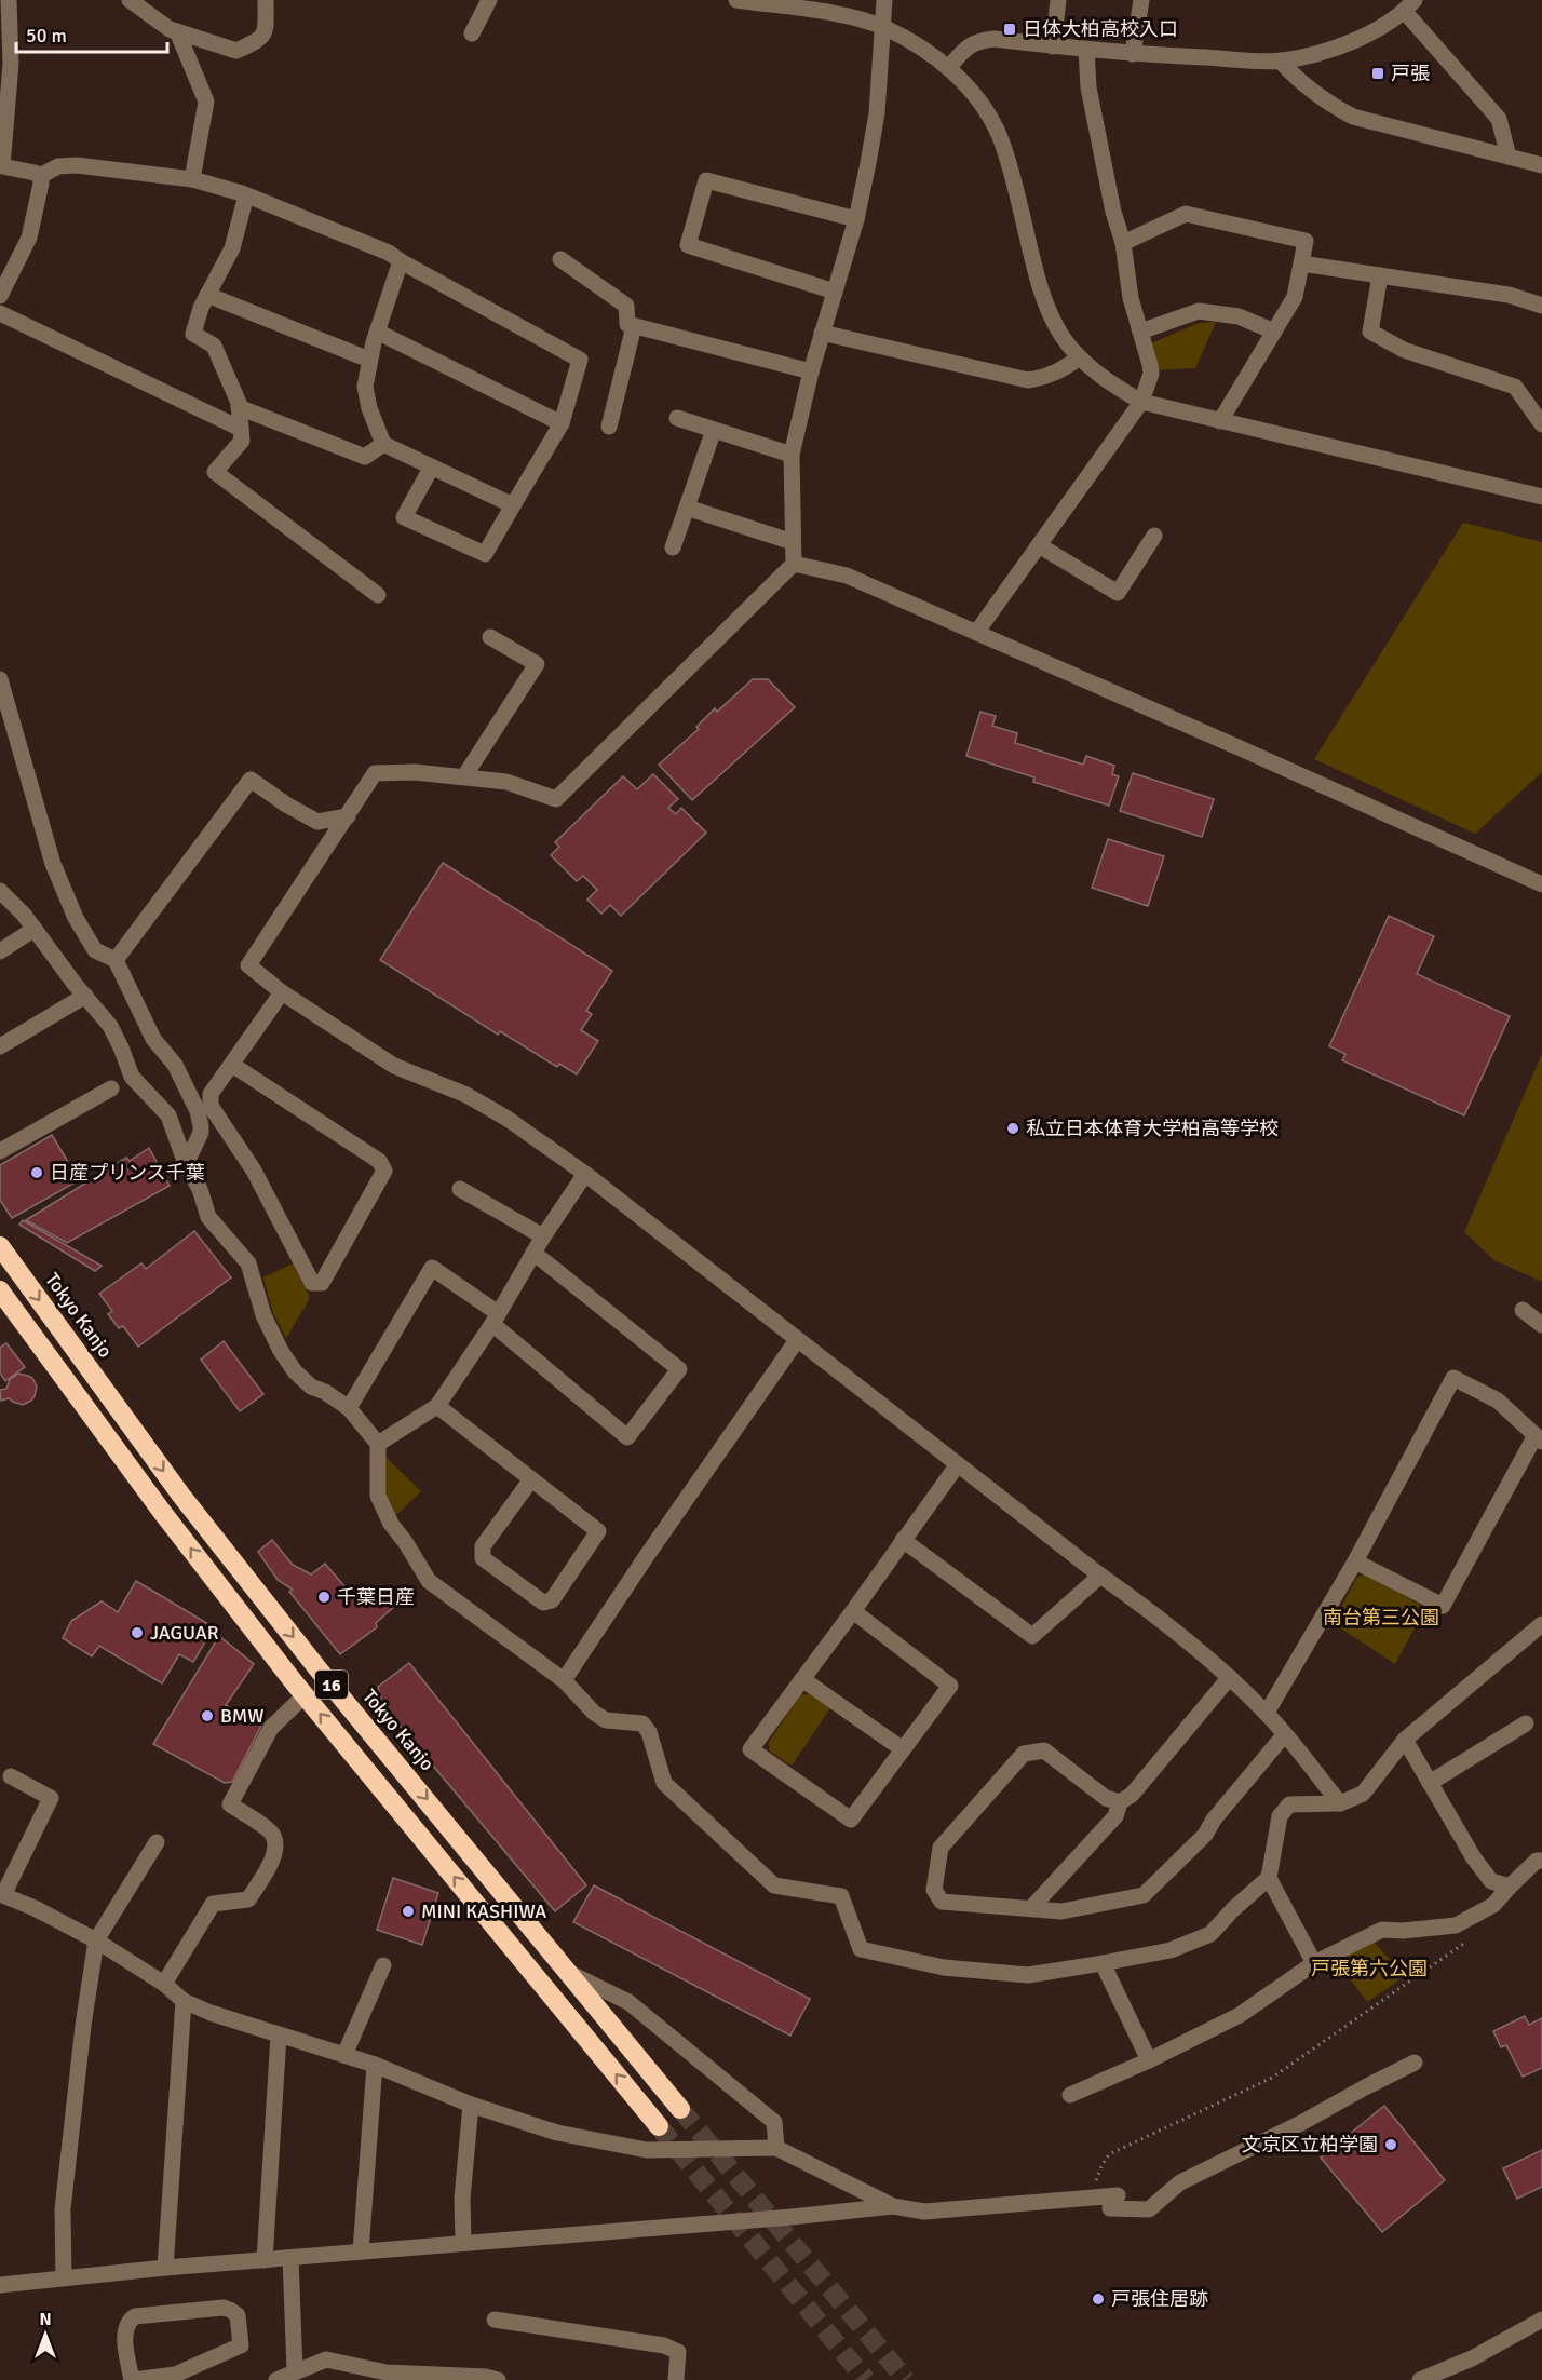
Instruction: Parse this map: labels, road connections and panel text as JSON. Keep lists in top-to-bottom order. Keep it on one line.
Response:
{"streets":{"highway":["Tokyo Kanjo","16"]},"parks":["南台第三公園","戸張第六公園"],"places":{"transit":["日体大柏高校入口","戸張"],"other":["私立日本体育大学柏高等学校","日産プリンス千葉","千葉日産","JAGUAR","BMW","MINI KASHIWA","文京区立柏学園","戸張住居跡"]},"scale_bar":"50 m","north":"top"}
